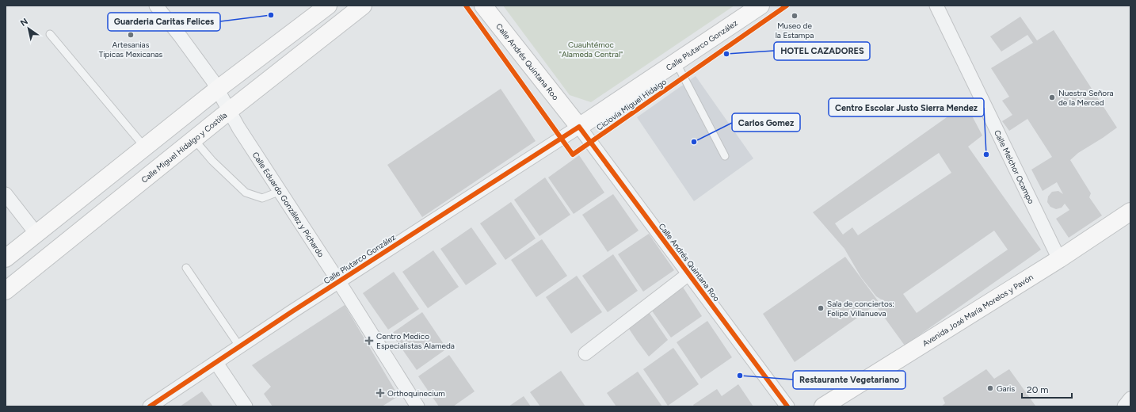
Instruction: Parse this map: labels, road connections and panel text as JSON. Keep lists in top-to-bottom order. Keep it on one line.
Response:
{"streets":{"main road":["Calle Plutarco González","Calle Andrés Quintana Roo","Calle Miguel Hidalgo y Costilla","Avenida José María Morelos y Pavón"],"street":["Calle Melchor Ocampo","Calle Eduardo González y Pichardo"],"cycle path":["Ciclovía Miguel Hidalgo"]},"crossings":[["Calle Plutarco González","Calle Andrés Quintana Roo"],["Calle Plutarco González","Calle Eduardo González y Pichardo"],["Calle Miguel Hidalgo y Costilla","Calle Eduardo González y Pichardo"],["Calle Melchor Ocampo","Avenida José María Morelos y Pavón"]],"parks":["Cuauhtémoc \"Alameda Central\""],"places":{"other":["Guarderia Caritas Felices","Museo de la Estampa","Artesanias Tipicas Mexicanas","HOTEL CAZADORES","Nuestra Señora de la Merced","Carlos Gomez","Centro Escolar Justo Sierra Mendez","Sala de conciertos: Felipe Villanueva","Restaurante Vegetariano","Garis"],"health":["Centro Medico Especialistas Alameda","Orthoquinecium"]},"scale_bar":"20 m","north":"top left"}
